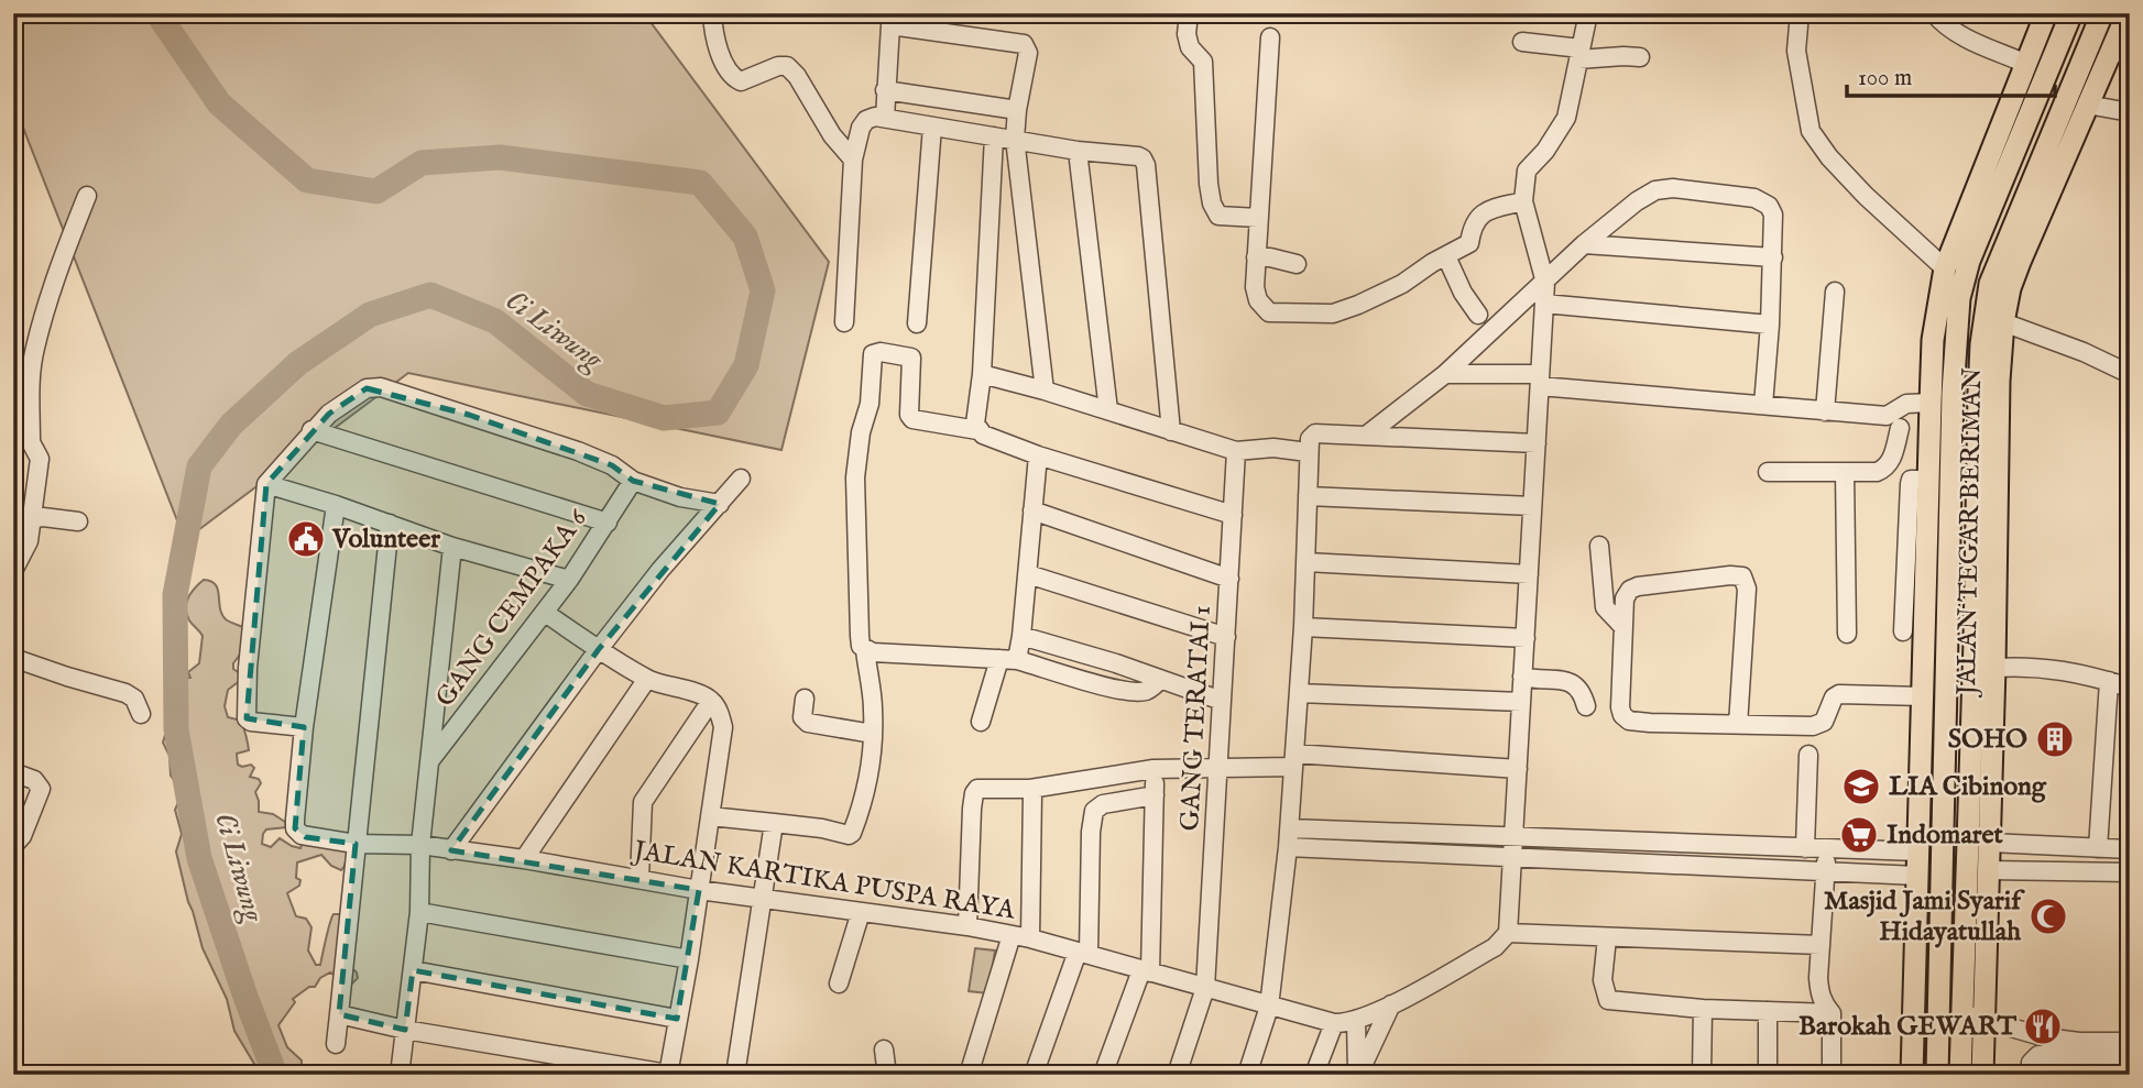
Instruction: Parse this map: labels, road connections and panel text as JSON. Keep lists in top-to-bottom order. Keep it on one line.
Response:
{"streets":{"main road":["JALAN TEGAR BERIMAN"],"street":["GANG CEMPAKA 6","GANG TERATAI 1","JALAN KARTIKA PUSPA RAYA"]},"crossings":[["GANG TERATAI 1","JALAN KARTIKA PUSPA RAYA"]],"water":["Ci Liwung"],"places":{"public building":["Volunteer"],"building":["SOHO"],"school or university":["LIA Cibinong"],"supermarket":["Indomaret"],"mosque":["Masjid Jami Syarif Hidayatullah"],"restaurant":["Barokah GEWART"]},"scale_bar":"100 m"}
